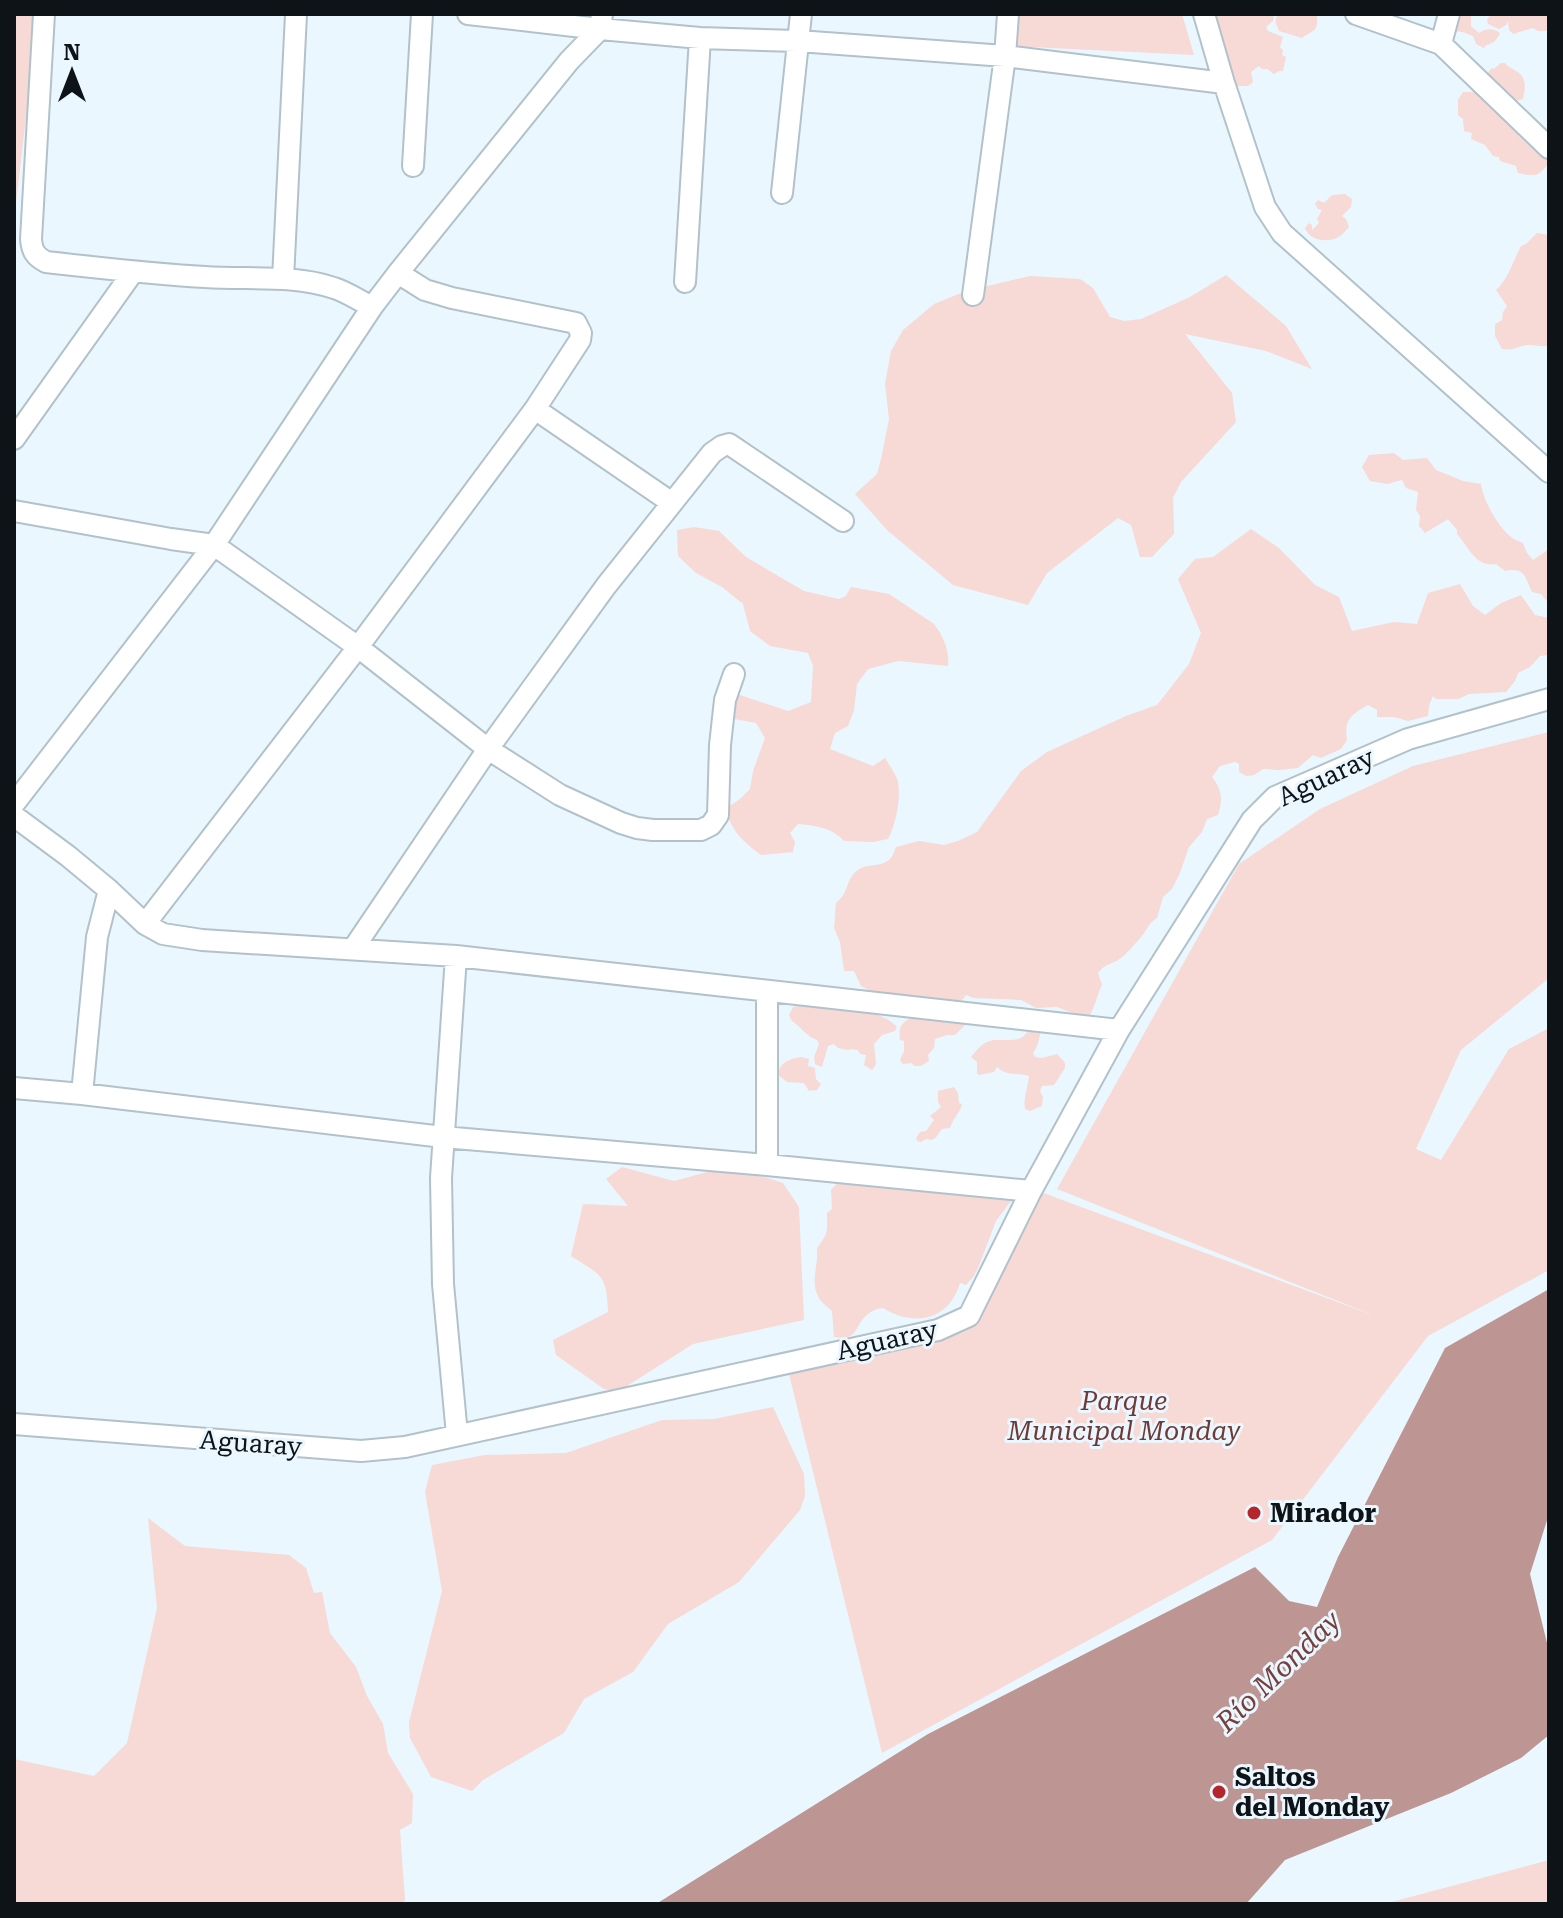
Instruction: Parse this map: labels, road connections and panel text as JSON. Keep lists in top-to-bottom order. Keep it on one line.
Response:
{"streets":{"street":["Aguaray"]},"water":["Río Monday"],"parks":["Parque Municipal Monday"],"places":["Mirador","Saltos del Monday"],"north":"top"}
